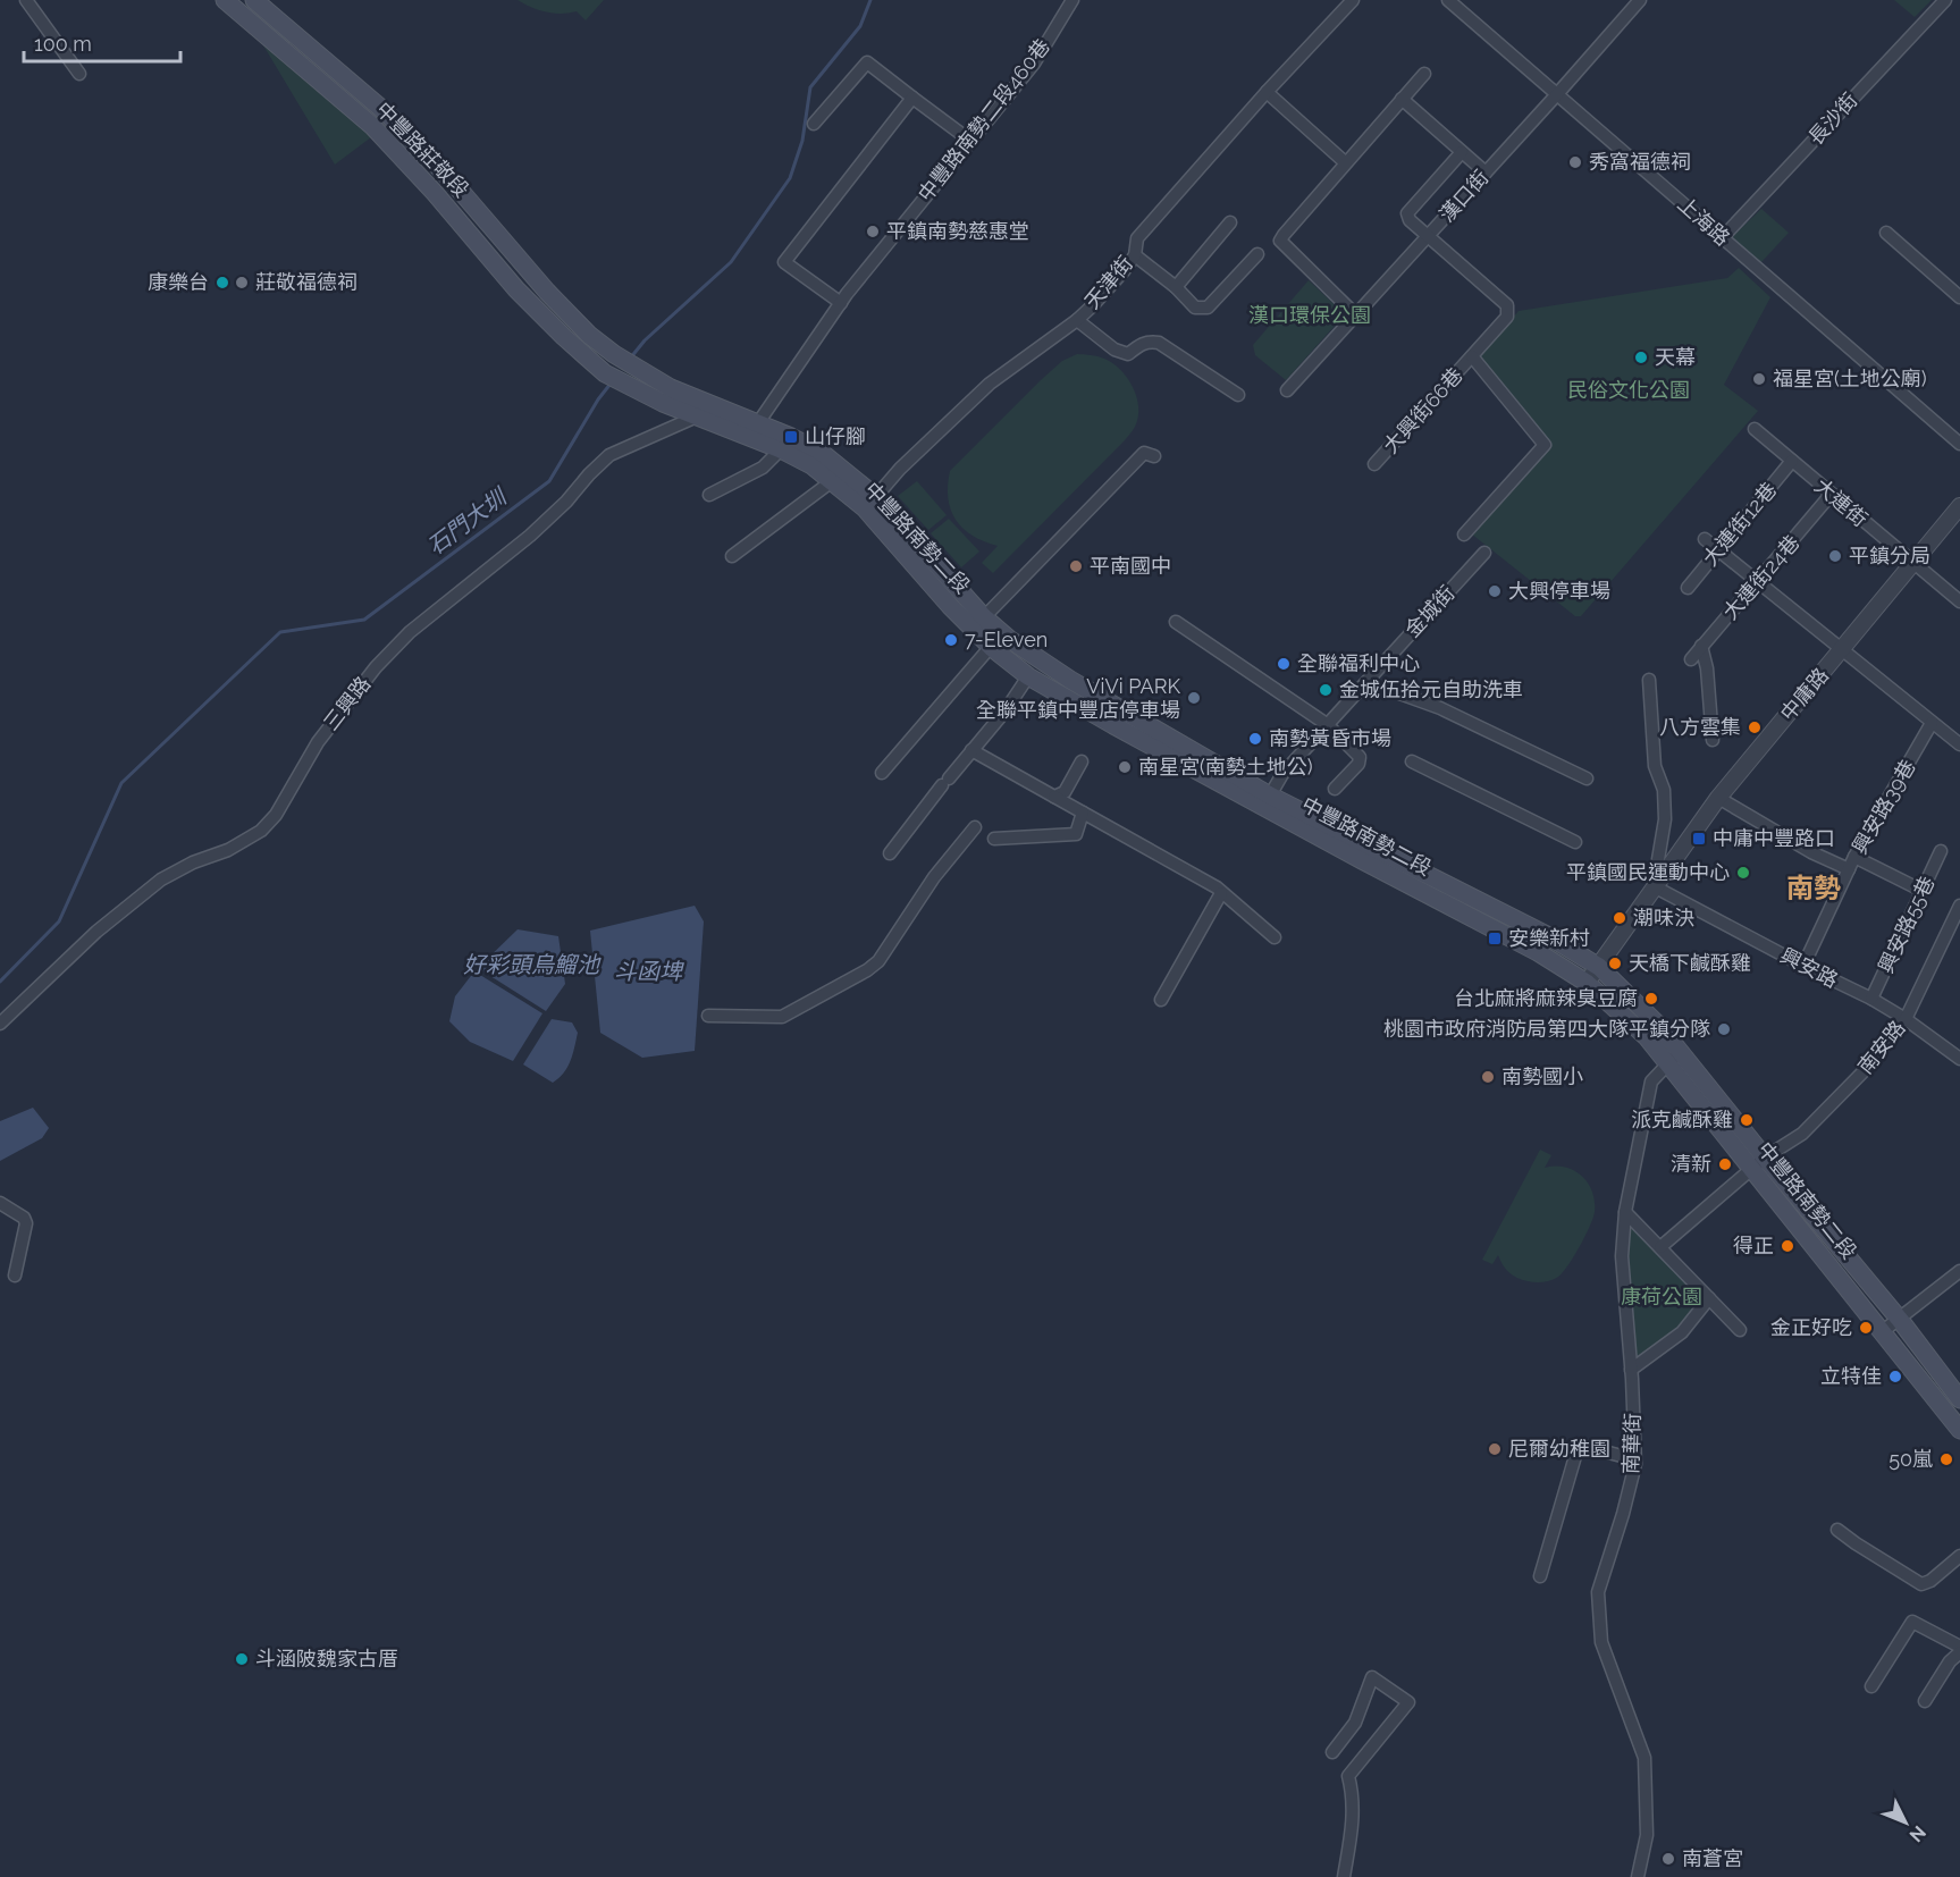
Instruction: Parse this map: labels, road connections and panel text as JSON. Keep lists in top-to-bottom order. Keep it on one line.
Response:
{"streets":{"main road":["中豐路莊敬段","中豐路南勢二段"],"street":["長沙街","中豐路南勢二段460巷","漢口街","上海路","天津街","大興街66巷","大連街","大連街12巷","大連街24巷","金城街","中庸路","三興路","興安路39巷","興安路55巷","興安路","南安路","南華街"]},"crossings":[["長沙街","上海路"],["中豐路南勢二段460巷","中豐路南勢二段"],["中豐路莊敬段","中豐路南勢二段"],["漢口街","上海路"],["漢口街","大興街66巷"],["天津街","中豐路南勢二段"],["大連街","大連街12巷"],["大連街","大連街24巷"],["大連街","中庸路"],["中豐路南勢二段","金城街"],["中豐路南勢二段","中庸路"],["中豐路南勢二段","三興路"],["中豐路南勢二段","南安路"],["中豐路南勢二段","南華街"],["中庸路","興安路"],["興安路39巷","興安路"],["興安路55巷","興安路"],["興安路","南安路"]],"districts":["南勢"],"water":["石門大圳","好彩頭烏鰡池","斗函埤"],"parks":["漢口環保公園","民俗文化公園","康荷公園"],"places":{"other":["秀窩福德祠","平鎮南勢慈惠堂","康樂台","莊敬福德祠","天幕","福星宮(土地公廟)","平鎮分局","平南國中","大興停車場","7-Eleven","全聯福利中心","金城伍拾元自助洗車","ViVi PARK 全聯平鎮中豐店停車場","八方雲集","南勢黃昏市場","南星宮(南勢土地公)","平鎮國民運動中心","潮味決","天橋下鹹酥雞","台北麻將麻辣臭豆腐","桃園市政府消防局第四大隊平鎮分隊","南勢國小","派克鹹酥雞","清新","得正","金正好吃","立特佳","尼爾幼稚園","50嵐","斗涵陂魏家古厝","南蒼宮"],"transit":["山仔腳","中庸中豐路口","安樂新村"]},"scale_bar":"100 m","north":"bottom right"}
